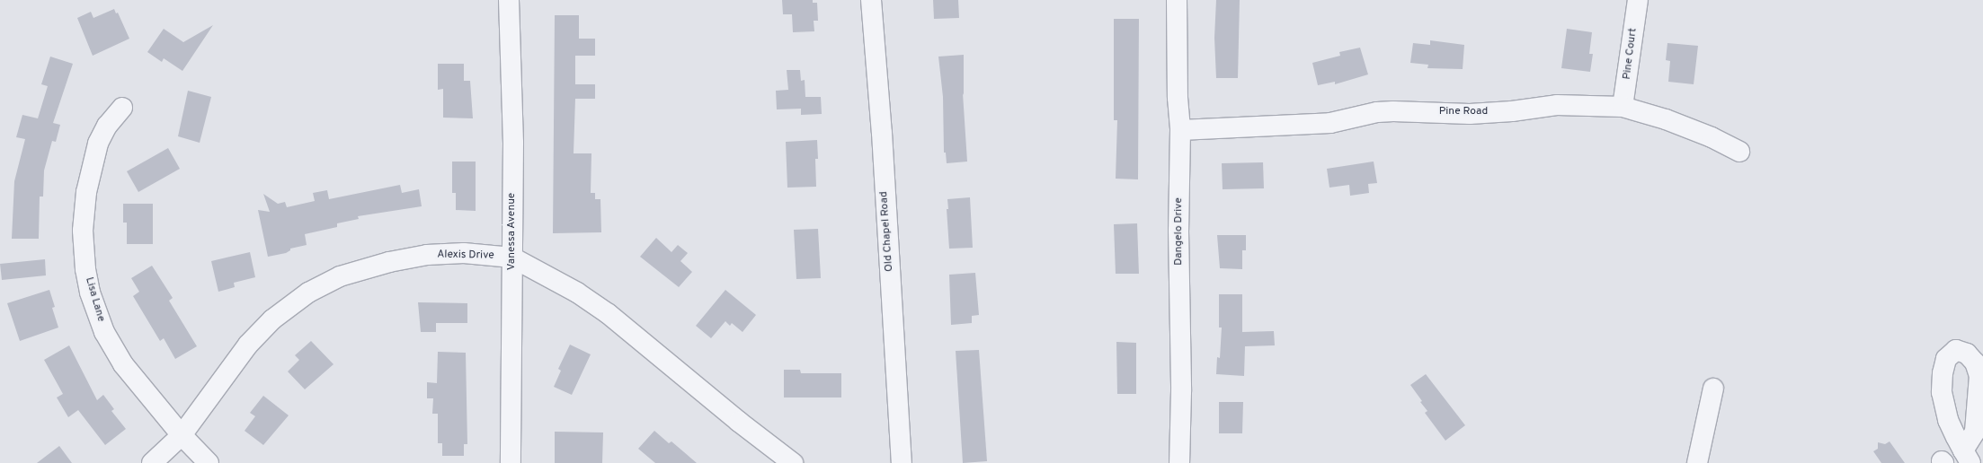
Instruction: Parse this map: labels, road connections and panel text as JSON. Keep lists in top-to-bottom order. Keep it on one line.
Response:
{"streets":{"street":["Pine Court","Pine Road","Vanessa Avenue","Old Chapel Road","Dangelo Drive","Alexis Drive","Lisa Lane"]},"crossings":[["Pine Court","Pine Road"],["Pine Road","Dangelo Drive"],["Vanessa Avenue","Alexis Drive"],["Alexis Drive","Lisa Lane"]]}
